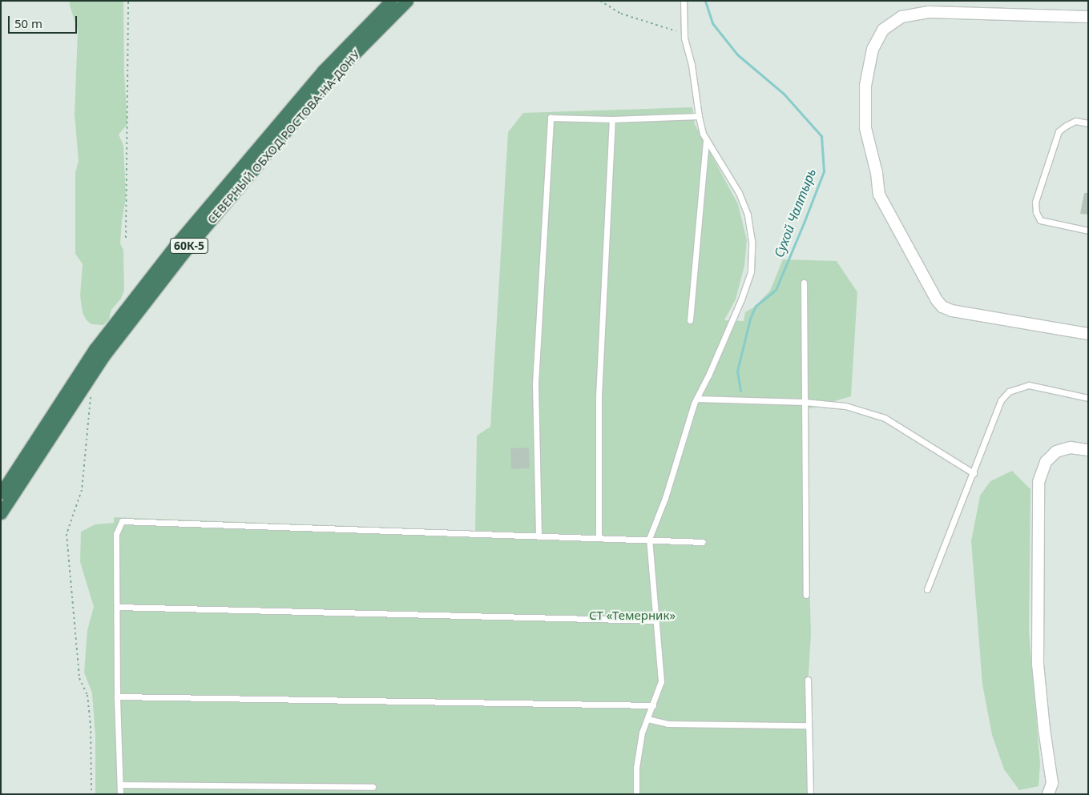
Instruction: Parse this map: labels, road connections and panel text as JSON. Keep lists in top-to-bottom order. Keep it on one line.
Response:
{"streets":{"highway":["СЕВЕРНЫЙ ОБХОД РОСТОВА-НА-ДОНУ","60К-5"]},"water":["Сухой Чалтырь"],"parks":["СТ «Темерник»"],"scale_bar":"50 m"}
